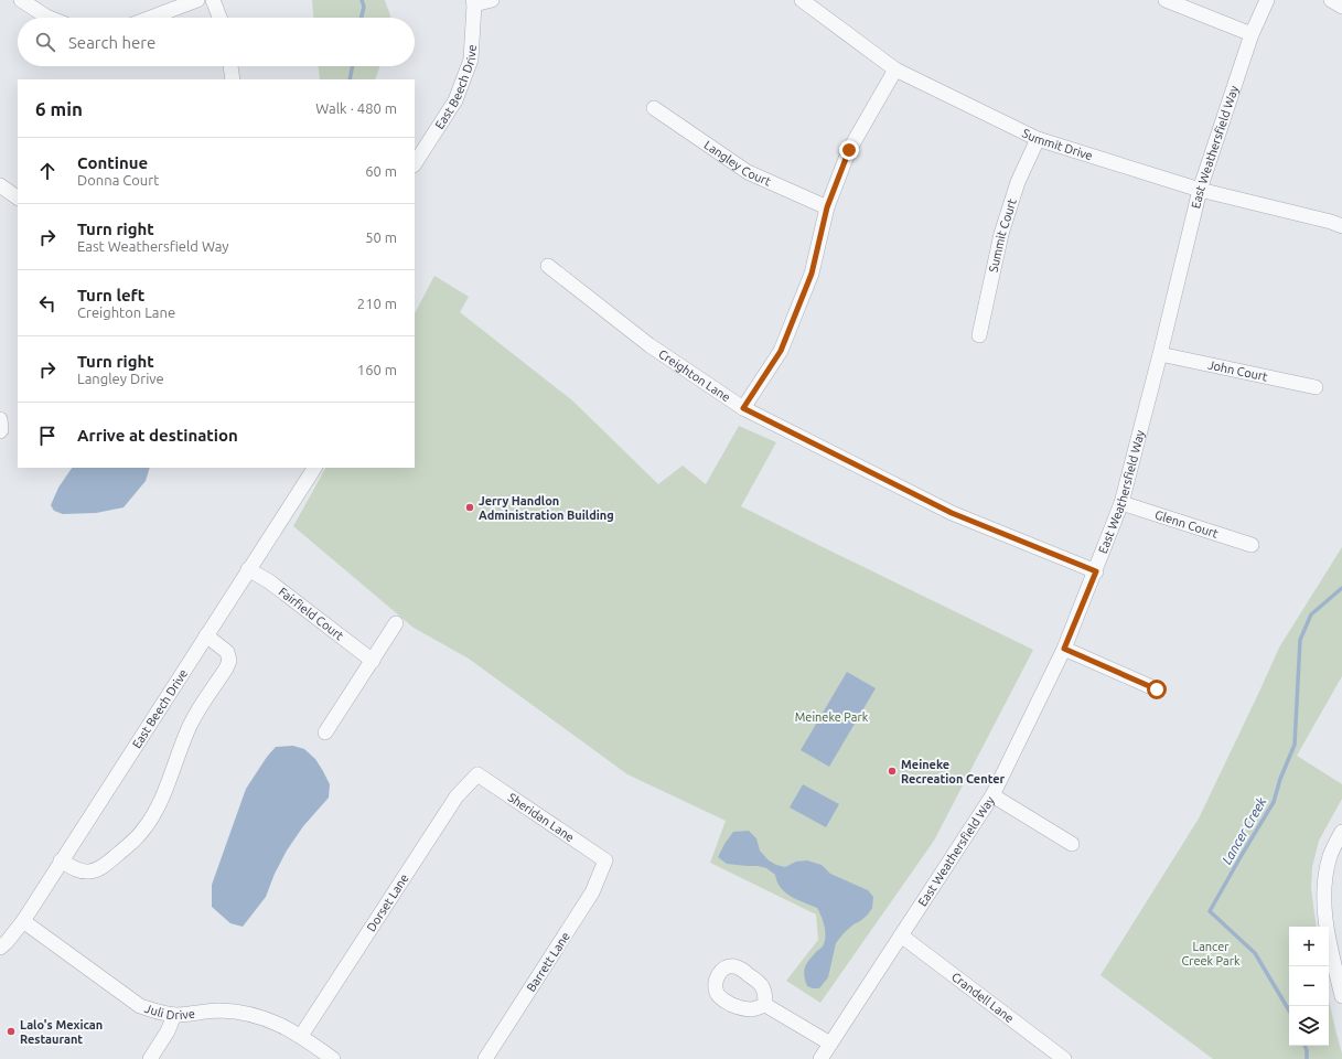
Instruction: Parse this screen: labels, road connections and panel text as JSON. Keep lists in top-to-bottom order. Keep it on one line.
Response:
{"streets":{"street":["East Beech Drive","Summit Drive","East Weathersfield Way","Langley Court","Summit Court","John Court","Creighton Lane","Glenn Court","Fairfield Court","Sheridan Lane","Dorset Lane","Barrett Lane","Crandell Lane","Juli Drive"]},"crossings":[["East Beech Drive","Fairfield Court"],["East Beech Drive","Juli Drive"],["Summit Drive","East Weathersfield Way"],["Summit Drive","Summit Court"],["East Weathersfield Way","John Court"],["East Weathersfield Way","Creighton Lane"],["East Weathersfield Way","Glenn Court"],["East Weathersfield Way","Crandell Lane"],["Sheridan Lane","Dorset Lane"],["Sheridan Lane","Barrett Lane"],["Dorset Lane","Juli Drive"]],"water":["Lancer Creek"],"parks":["Meineke Park","Lancer Creek Park"],"places":["Jerry Handlon Administration Building","Meineke Recreation Center","Lalo's Mexican Restaurant"],"page":{"search":"Search here","heading":["6 min","Walk · 480 m"],"list":[["Continue","Donna Court","60 m"],["Turn right","East Weathersfield Way","50 m"],["Turn left","Creighton Lane","210 m"],["Turn right","Langley Drive","160 m"],"Arrive at destination"],"map_buttons":["+","−"]}}
